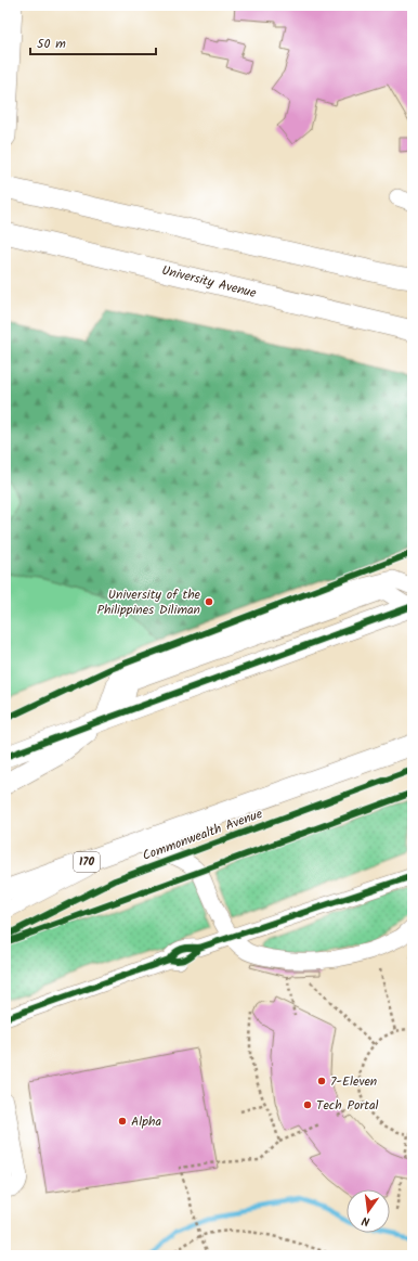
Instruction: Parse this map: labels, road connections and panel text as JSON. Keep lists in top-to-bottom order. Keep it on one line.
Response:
{"streets":{"main road":["University Avenue","Commonwealth Avenue","170"]},"places":["University of the Philippines Diliman","7-Eleven","Tech Portal","Alpha"],"scale_bar":"50 m","north":"bottom"}
